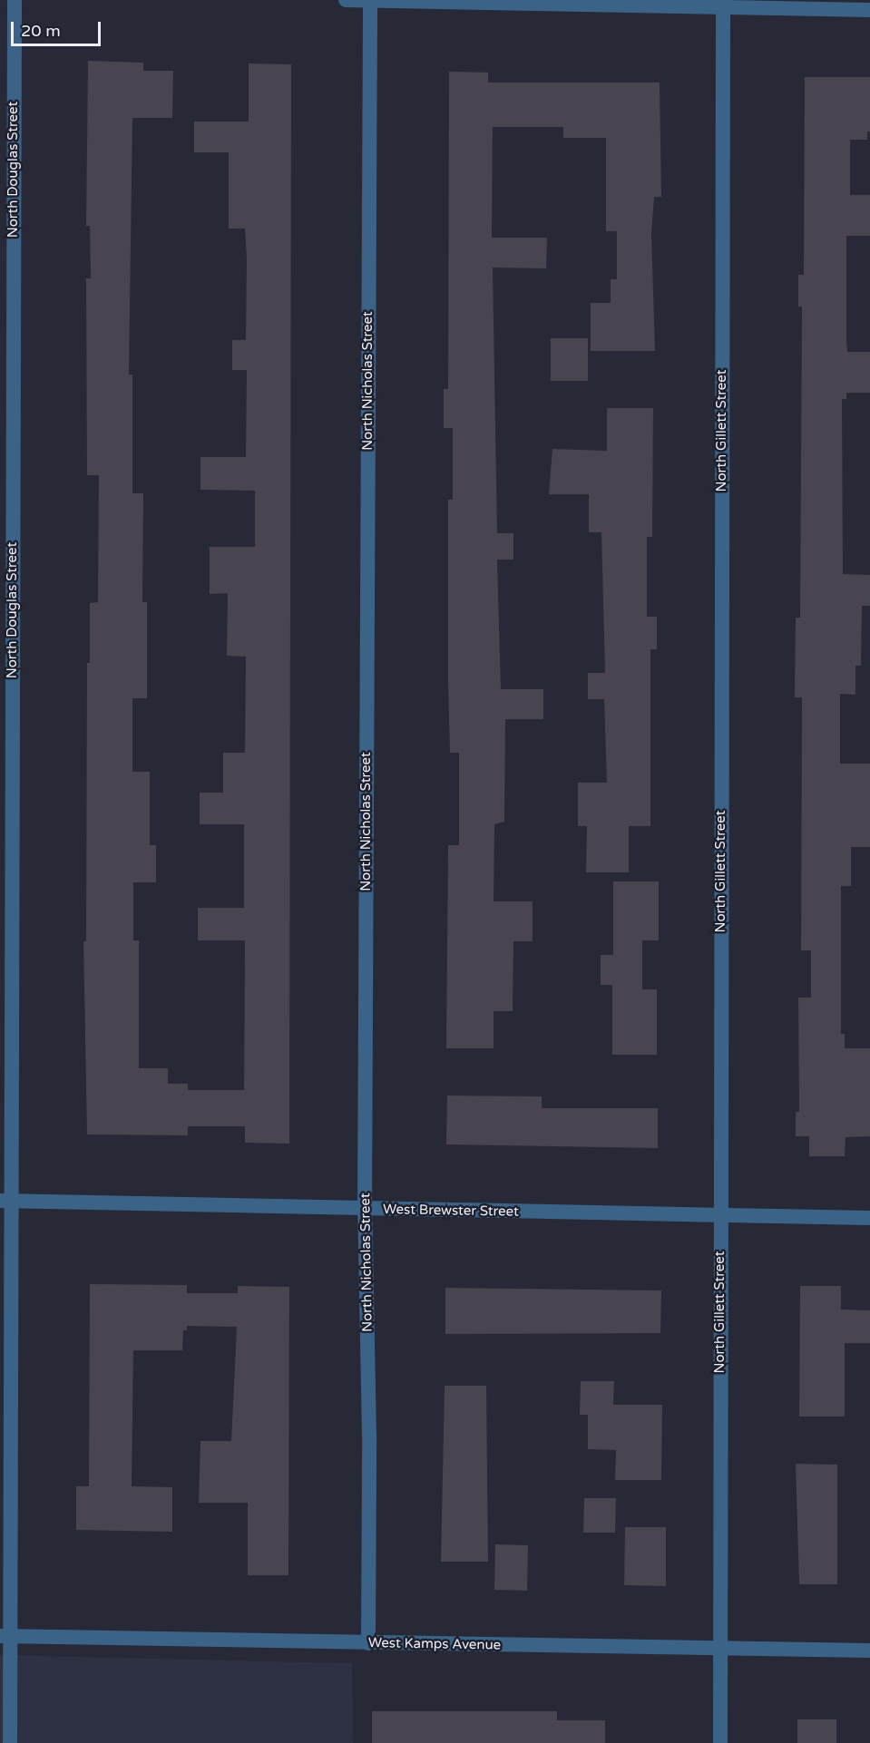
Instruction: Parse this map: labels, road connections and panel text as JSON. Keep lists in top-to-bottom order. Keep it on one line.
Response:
{"streets":{"street":["North Douglas Street","North Nicholas Street","North Gillett Street","West Brewster Street","West Kamps Avenue"]},"crossings":[["North Douglas Street","West Brewster Street"],["North Douglas Street","West Kamps Avenue"],["North Nicholas Street","West Brewster Street"],["North Nicholas Street","West Kamps Avenue"],["North Gillett Street","West Brewster Street"],["North Gillett Street","West Kamps Avenue"]],"scale_bar":"20 m"}
